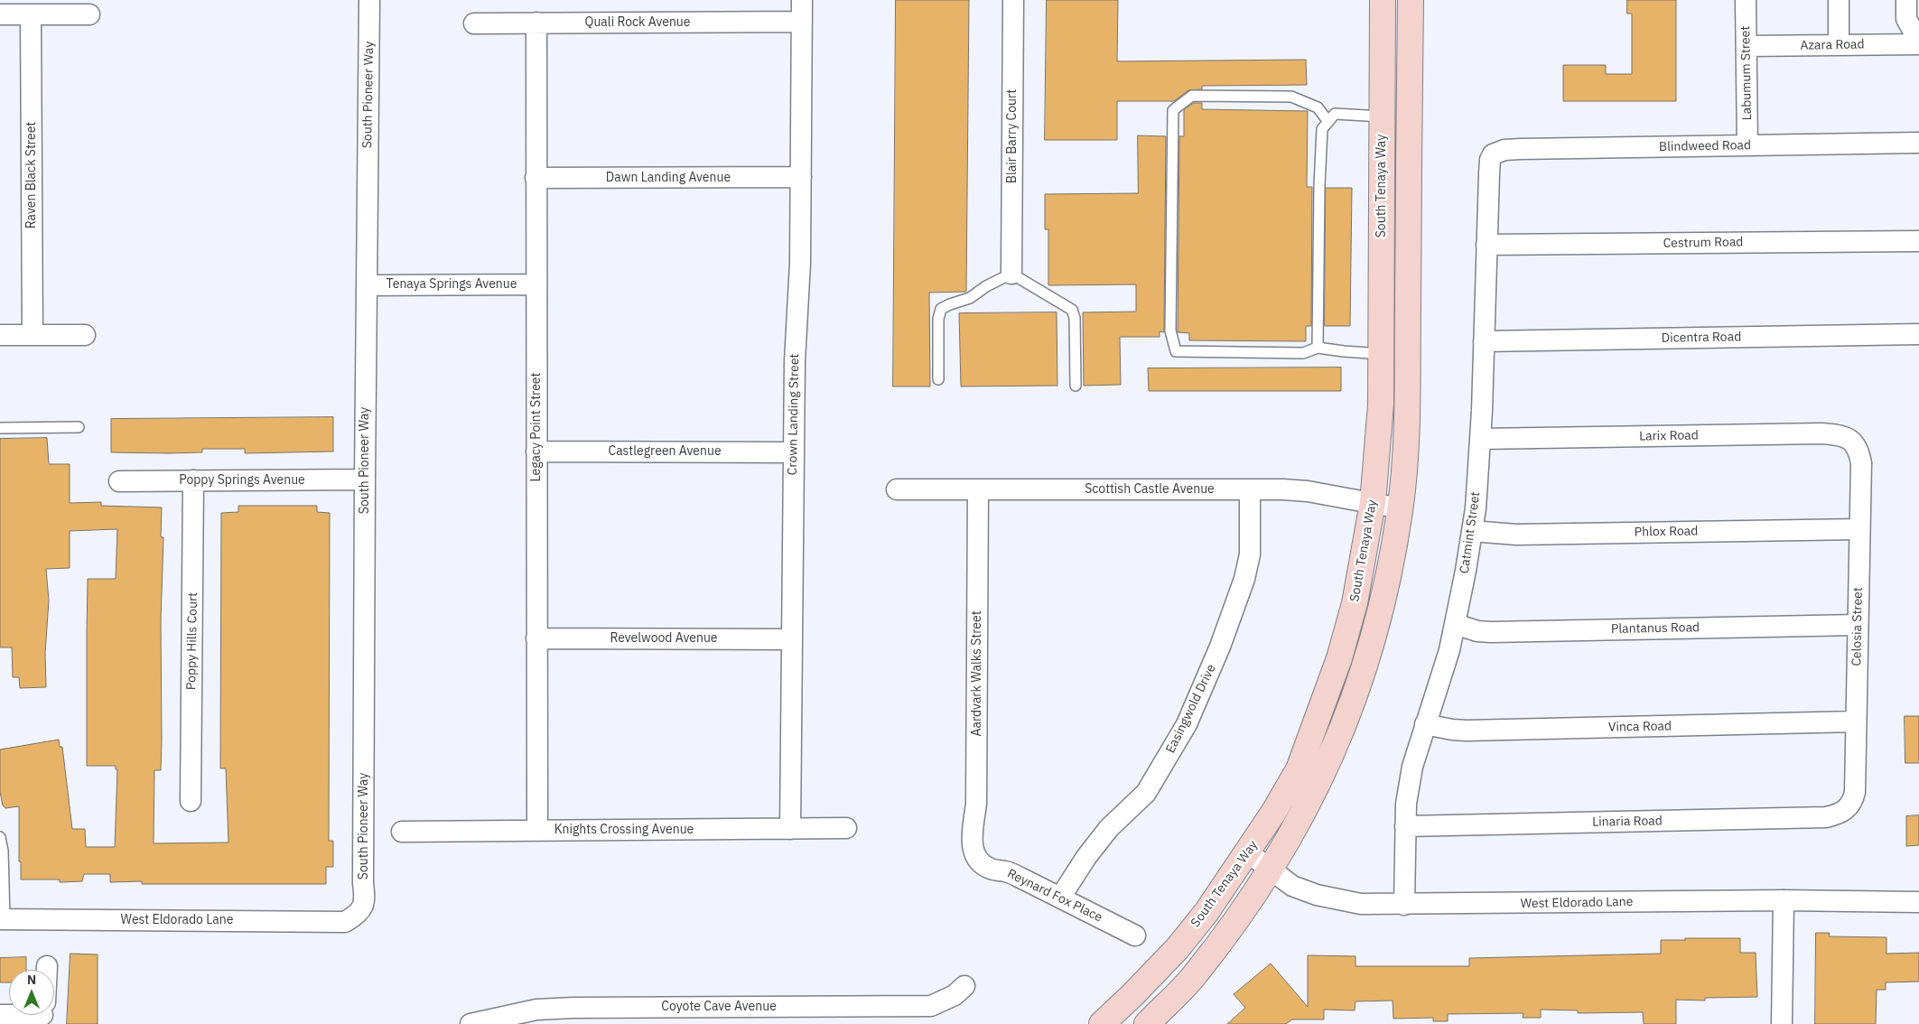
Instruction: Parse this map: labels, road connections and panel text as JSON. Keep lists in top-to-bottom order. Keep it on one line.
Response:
{"streets":{"street":["Quali Rock Avenue","Azara Road","Labumum Street","South Pioneer Way","Blair Barry Court","Blindweed Road","Raven Black Street","Dawn Landing Avenue","South Tenaya Way","Cestrum Road","Tenaya Springs Avenue","Dicentra Road","Crown Landing Street","Legacy Point Street","Larix Road","Castlegreen Avenue","Poppy Springs Avenue","Scottish Castle Avenue","Phlox Road","Catmint Street","Celosia Street","Plantanus Road","Revelwood Avenue","Poppy Hills Court","Aardvark Walks Street","Easingwold Drive","Vinca Road","Linaria Road","Knights Crossing Avenue","Reynard Fox Place","West Eldorado Lane","Coyote Cave Avenue"]},"crossings":[["Quali Rock Avenue","Crown Landing Street"],["Quali Rock Avenue","Legacy Point Street"],["Azara Road","Labumum Street"],["Labumum Street","Blindweed Road"],["South Pioneer Way","Tenaya Springs Avenue"],["South Pioneer Way","Poppy Springs Avenue"],["South Pioneer Way","West Eldorado Lane"],["Blindweed Road","Catmint Street"],["Dawn Landing Avenue","Crown Landing Street"],["Dawn Landing Avenue","Legacy Point Street"],["South Tenaya Way","Scottish Castle Avenue"],["South Tenaya Way","West Eldorado Lane"],["Cestrum Road","Catmint Street"],["Tenaya Springs Avenue","Legacy Point Street"],["Dicentra Road","Catmint Street"],["Crown Landing Street","Castlegreen Avenue"],["Crown Landing Street","Revelwood Avenue"],["Crown Landing Street","Knights Crossing Avenue"],["Legacy Point Street","Castlegreen Avenue"],["Legacy Point Street","Revelwood Avenue"],["Legacy Point Street","Knights Crossing Avenue"],["Larix Road","Catmint Street"],["Larix Road","Celosia Street"],["Poppy Springs Avenue","Poppy Hills Court"],["Scottish Castle Avenue","Aardvark Walks Street"],["Scottish Castle Avenue","Easingwold Drive"],["Phlox Road","Catmint Street"],["Phlox Road","Celosia Street"],["Catmint Street","Plantanus Road"],["Catmint Street","Vinca Road"],["Catmint Street","Linaria Road"],["Catmint Street","West Eldorado Lane"],["Celosia Street","Plantanus Road"],["Celosia Street","Vinca Road"],["Celosia Street","Linaria Road"],["Aardvark Walks Street","Reynard Fox Place"],["Easingwold Drive","Reynard Fox Place"]],"north":"top"}
